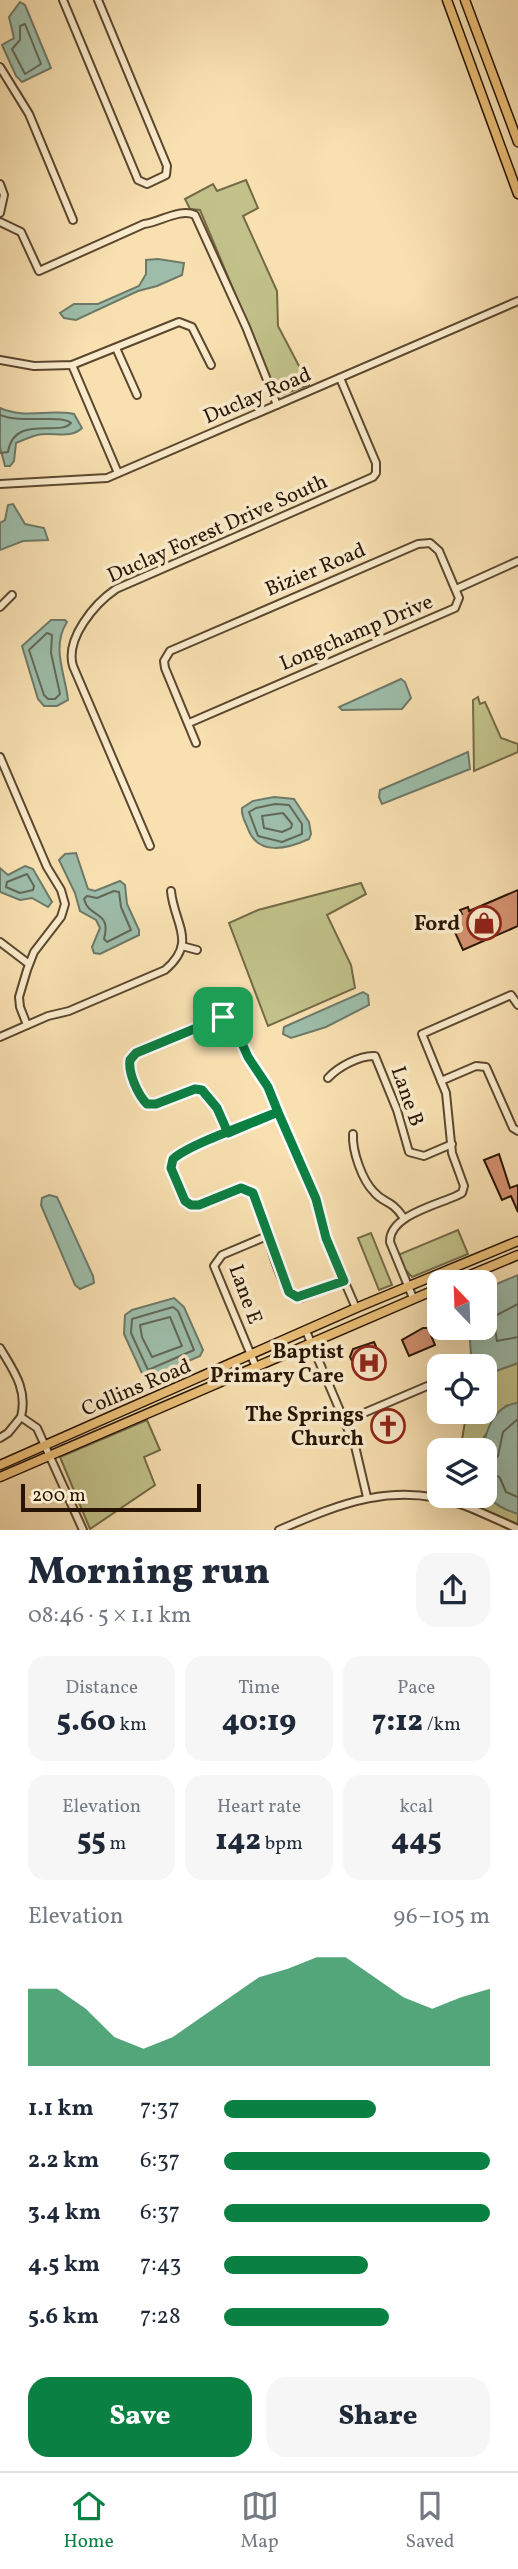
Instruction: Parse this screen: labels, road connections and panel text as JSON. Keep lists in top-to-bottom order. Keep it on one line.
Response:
{"streets":{"main road":["Collins Road"],"street":["Duclay Road","Duclay Forest Drive South","Bizier Road","Longchamp Drive","Lane B","Lane E"]},"crossings":[["Duclay Road","Duclay Forest Drive South"],["Bizier Road","Longchamp Drive"],["Lane E","Collins Road"]],"places":{"shop":["Ford"],"hospital":["Baptist Primary Care"],"church":["The Springs Church"]},"scale_bar":"200 m","north":"top left","page":{"scale":"200 m","heading":["Morning run","08:46 · 5 × 1.1 km"],"stats":[["Distance","5.60 km"],["Time","40:19"],["Pace","7:12 /km"],["Elevation","55 m"],["Heart rate","142 bpm"],["kcal","445"]],"chart":["Elevation","96–105 m"],"list":[{"name":"1.1 km","note":"7:37"},{"name":"2.2 km","note":"6:37"},{"name":"3.4 km","note":"6:37"},{"name":"4.5 km","note":"7:43"},{"name":"5.6 km","note":"7:28"}],"buttons":["Save","Share"],"tabs":["Home","Map","Saved"]}}
